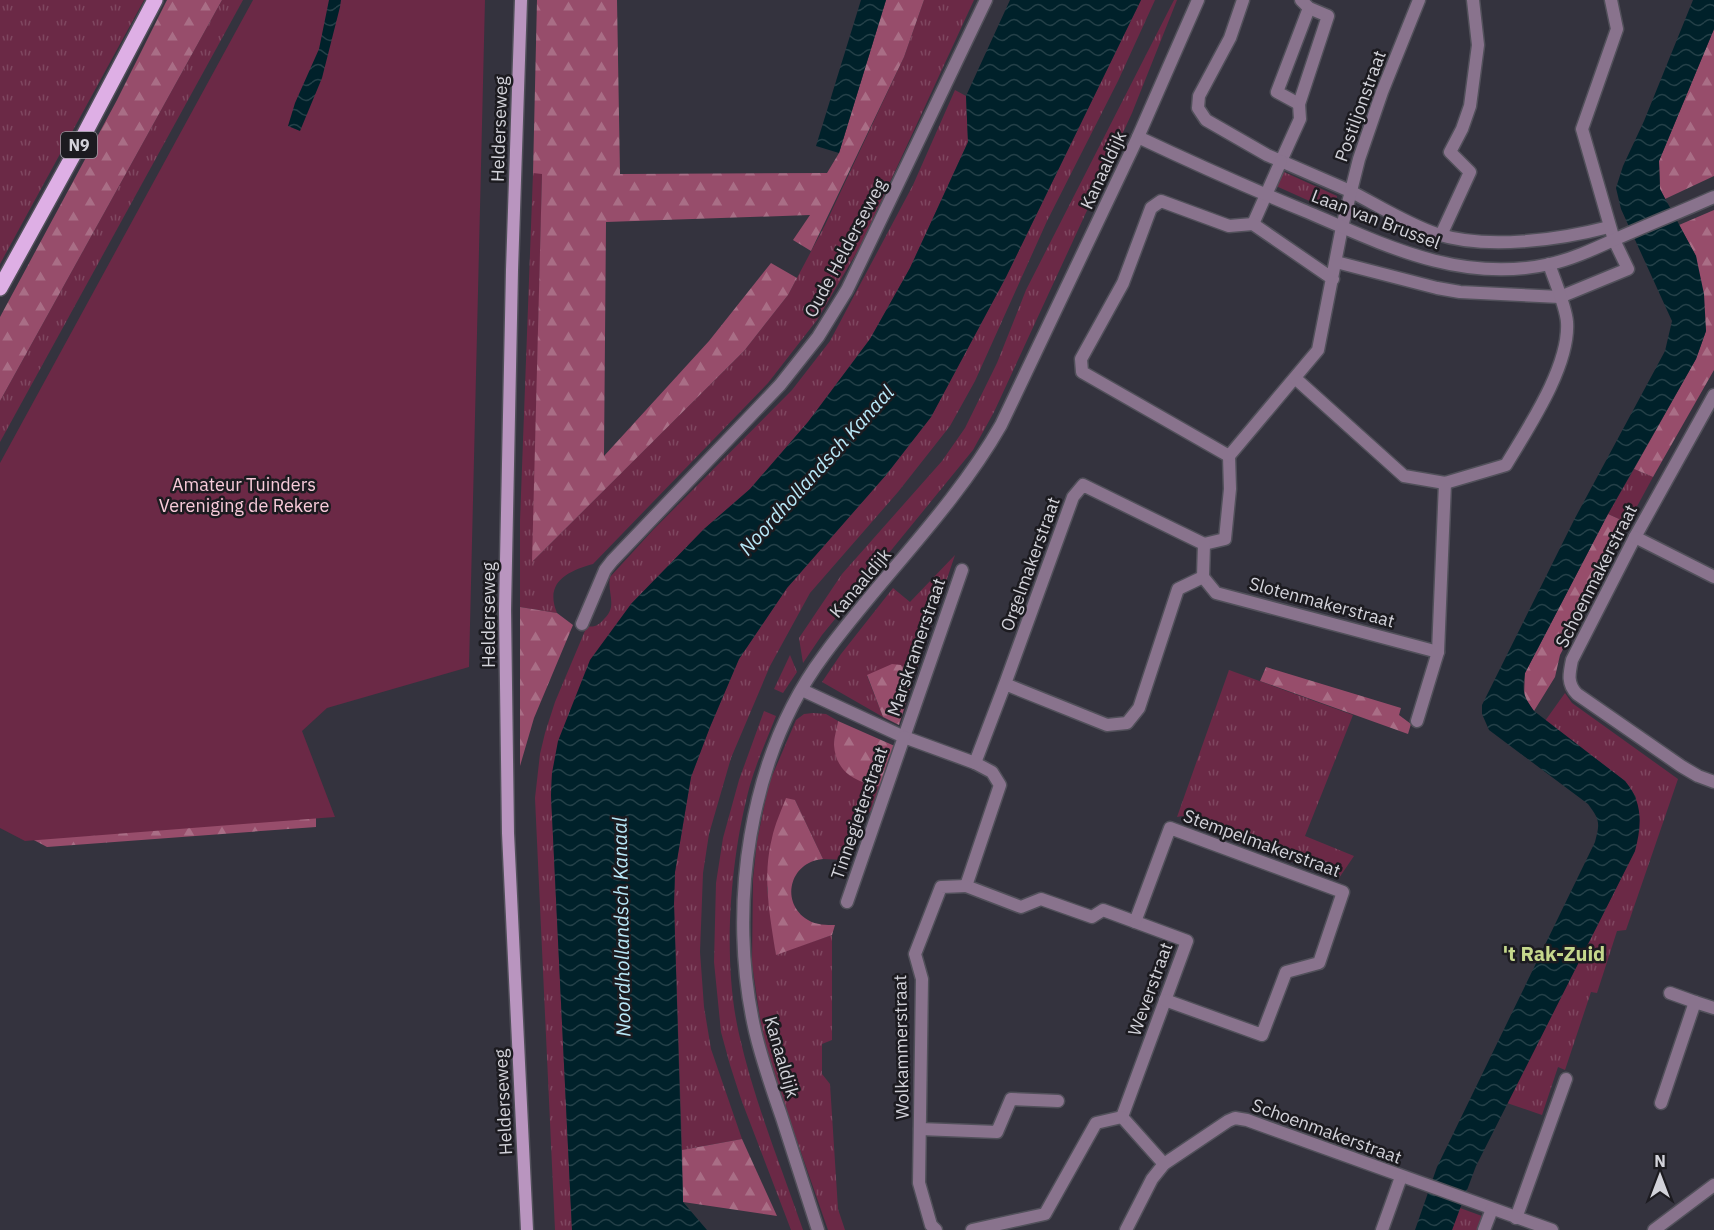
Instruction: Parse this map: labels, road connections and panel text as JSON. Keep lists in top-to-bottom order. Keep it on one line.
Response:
{"streets":{"main road":["Helderseweg","N9"],"street":["Postiljonstraat","Kanaaldijk","Laan van Brussel","Oude Helderseweg","Orgelmakerstraat","Schoenmakerstraat","Slotenmakerstraat","Marskramerstraat","Tinnegieterstraat","Stempelmakerstraat","Weverstraat","Wolkammerstraat"]},"crossings":[["Postiljonstraat","Laan van Brussel"],["Kanaaldijk","Laan van Brussel"],["Marskramerstraat","Tinnegieterstraat"],["Stempelmakerstraat","Weverstraat"],["Weverstraat","Wolkammerstraat"]],"districts":["'t Rak-Zuid"],"water":["Noordhollandsch Kanaal"],"parks":["Amateur Tuinders Vereniging de Rekere"],"north":"top"}
